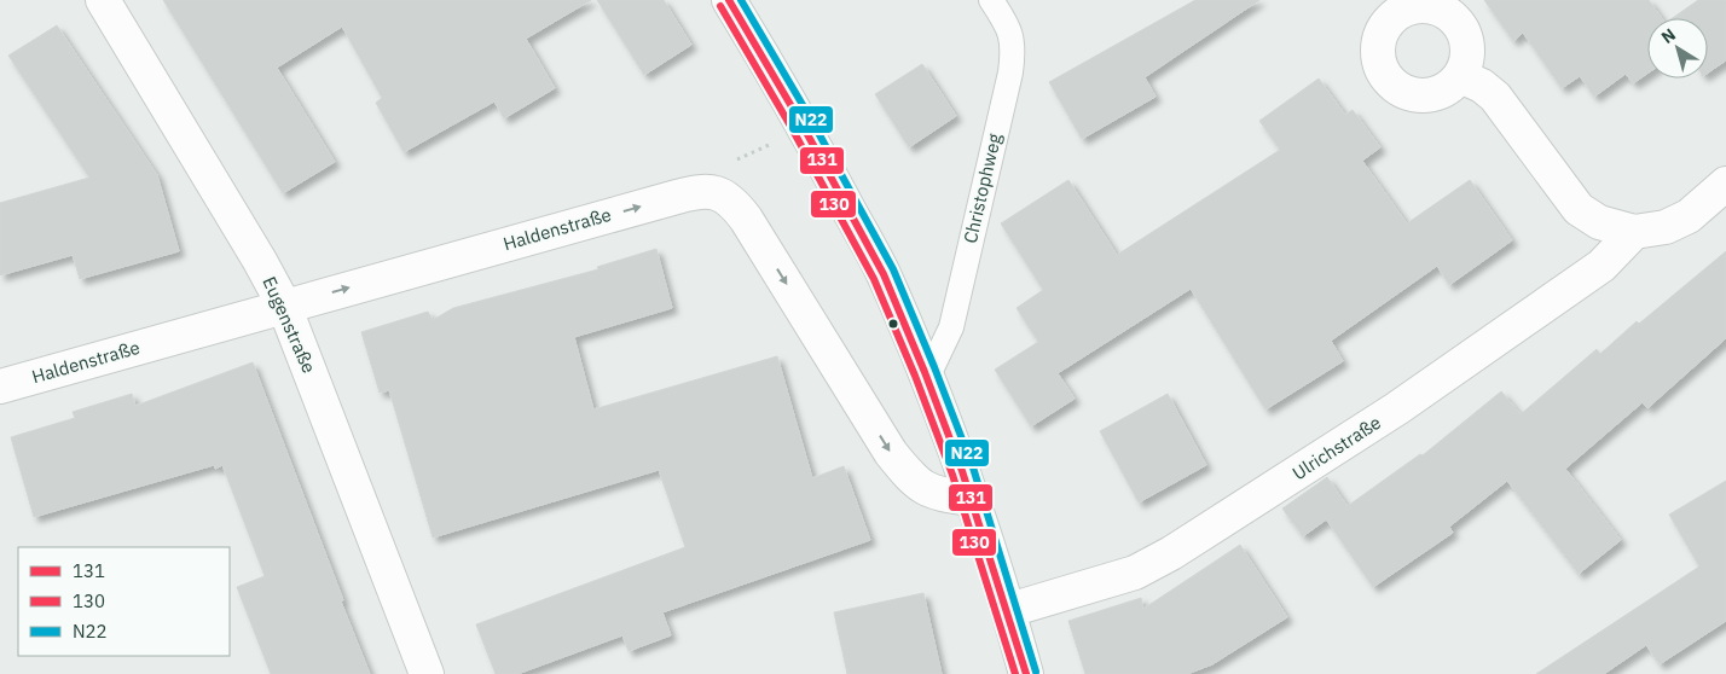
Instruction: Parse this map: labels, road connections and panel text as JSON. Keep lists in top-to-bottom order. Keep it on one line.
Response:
{"streets":{"street":["Haldenstraße","Eugenstraße","Ulrichstraße"],"lane":["Christophweg"]},"crossings":[["Haldenstraße","Eugenstraße"]],"one_way":["Haldenstraße"],"lines":["transit line 131","transit line N22","transit line 130"],"legend":["131","130","N22"],"north":"top left"}
